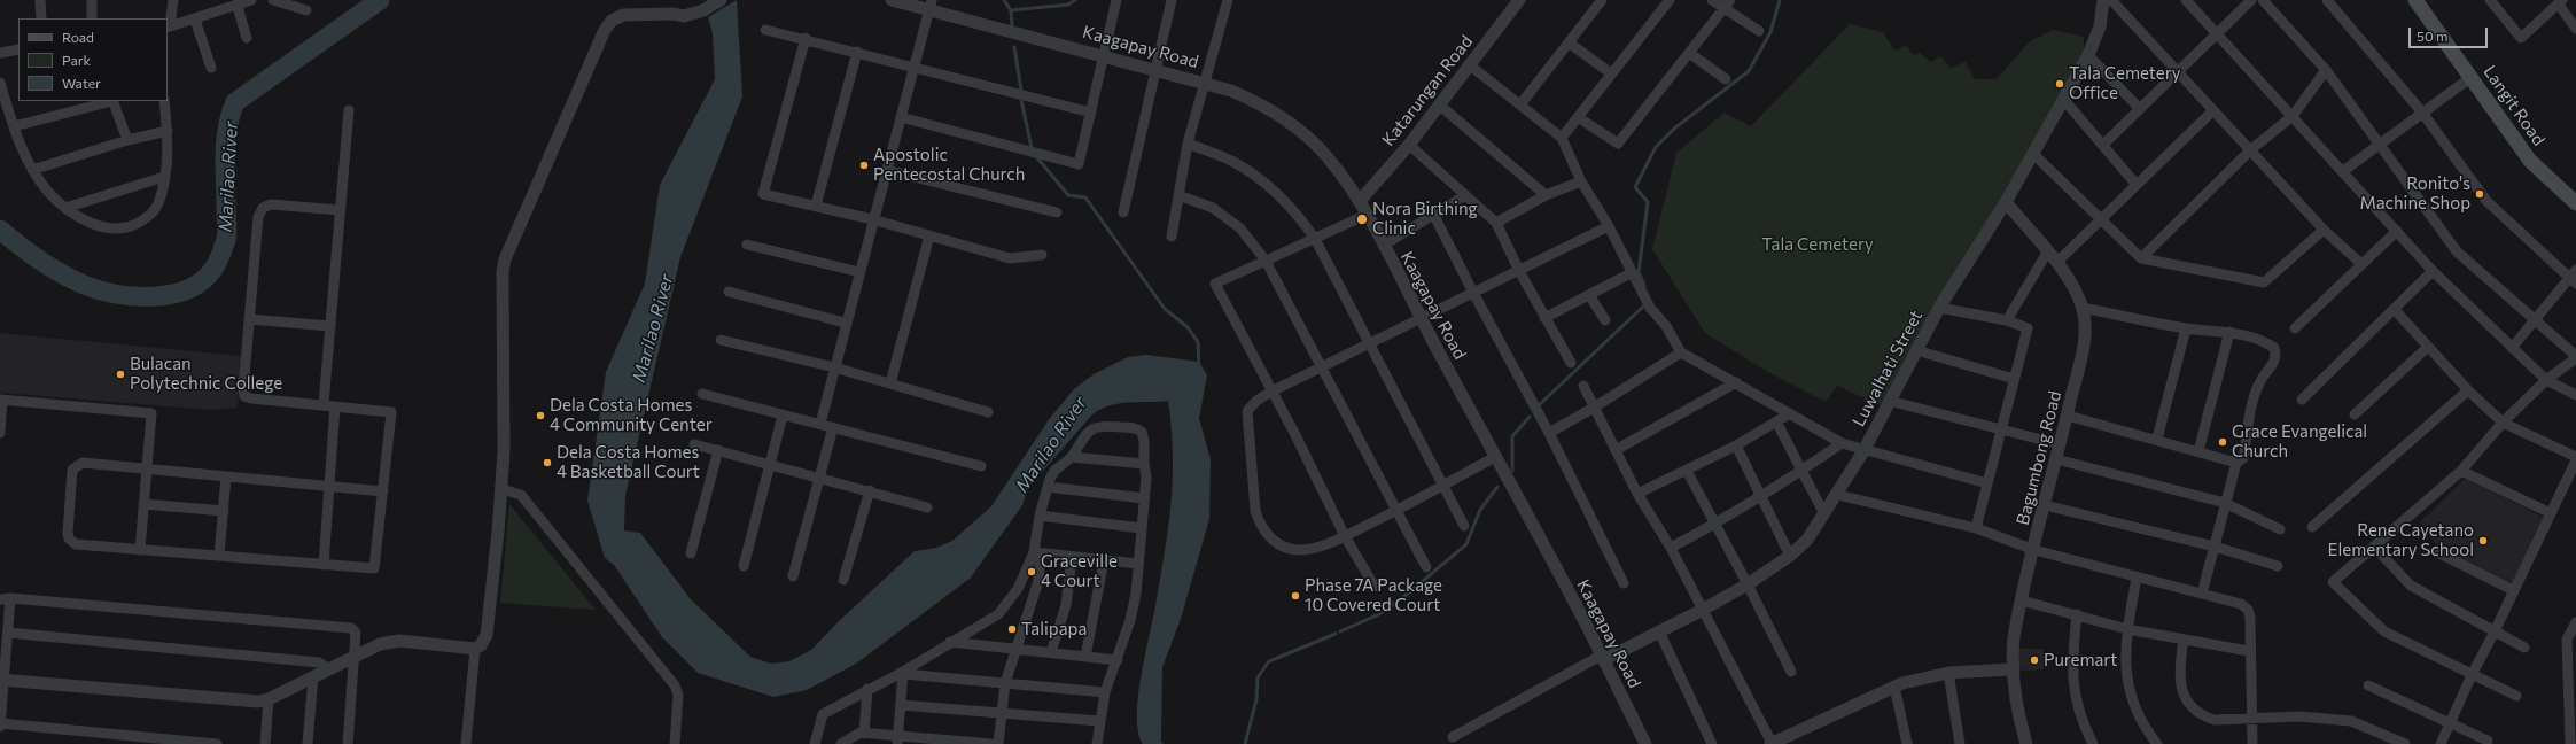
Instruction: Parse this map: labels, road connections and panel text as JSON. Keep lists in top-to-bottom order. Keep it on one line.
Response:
{"streets":{"main road":["Langit Road"],"street":["Kaagapay Road","Katarungan Road","Luwalhati Street","Bagumbong Road"]},"crossings":[["Kaagapay Road","Katarungan Road"],["Kaagapay Road","Luwalhati Street"],["Luwalhati Street","Bagumbong Road"]],"water":["Marilao River"],"parks":["Tala Cemetery"],"places":["Tala Cemetery Office","Apostolic Pentecostal Church","Ronito's Machine Shop","Nora Birthing Clinic","Bulacan Polytechnic College","Dela Costa Homes 4 Community Center","Grace Evangelical Church","Dela Costa Homes 4 Basketball Court","Rene Cayetano Elementary School","Graceville 4 Court","Phase 7A Package 10 Covered Court","Talipapa","Puremart"],"legend":["Road","Park","Water"],"scale_bar":"50 m"}
